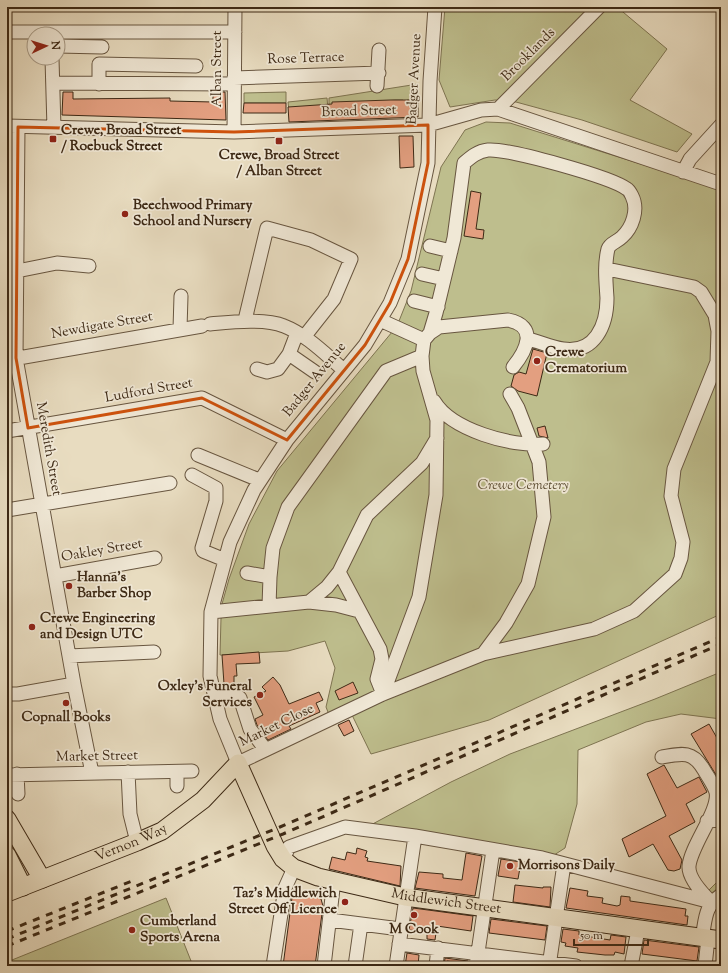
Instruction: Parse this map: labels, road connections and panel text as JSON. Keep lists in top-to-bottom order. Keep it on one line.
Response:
{"streets":{"main road":["Vernon Way","Middlewich Street"],"street":["Brooklands","Rose Terrace","Alban Street","Badger Avenue","Broad Street","Newdigate Street","Ludford Street","Meredith Street","Oakley Street","Market Close","Market Street"]},"crossings":[["Brooklands","Broad Street"],["Rose Terrace","Alban Street"],["Alban Street","Broad Street"],["Badger Avenue","Broad Street"],["Badger Avenue","Newdigate Street"],["Badger Avenue","Ludford Street"],["Badger Avenue","Market Close"],["Badger Avenue","Vernon Way"],["Broad Street","Meredith Street"],["Newdigate Street","Meredith Street"],["Ludford Street","Meredith Street"],["Meredith Street","Oakley Street"],["Meredith Street","Market Street"],["Market Close","Vernon Way"]],"parks":["Crewe Cemetery"],"places":{"transit":["Crewe, Broad Street / Roebuck Street","Crewe, Broad Street / Alban Street"],"other":["Beechwood Primary School and Nursery","Crewe Crematorium","Hanna's Barber Shop","Crewe Engineering and Design UTC","Oxley's Funeral Services","Copnall Books","Morrisons Daily","Taz's Middlewich Street Off Licence","M Cook","Cumberland Sports Arena"]},"scale_bar":"50 m","north":"right"}
